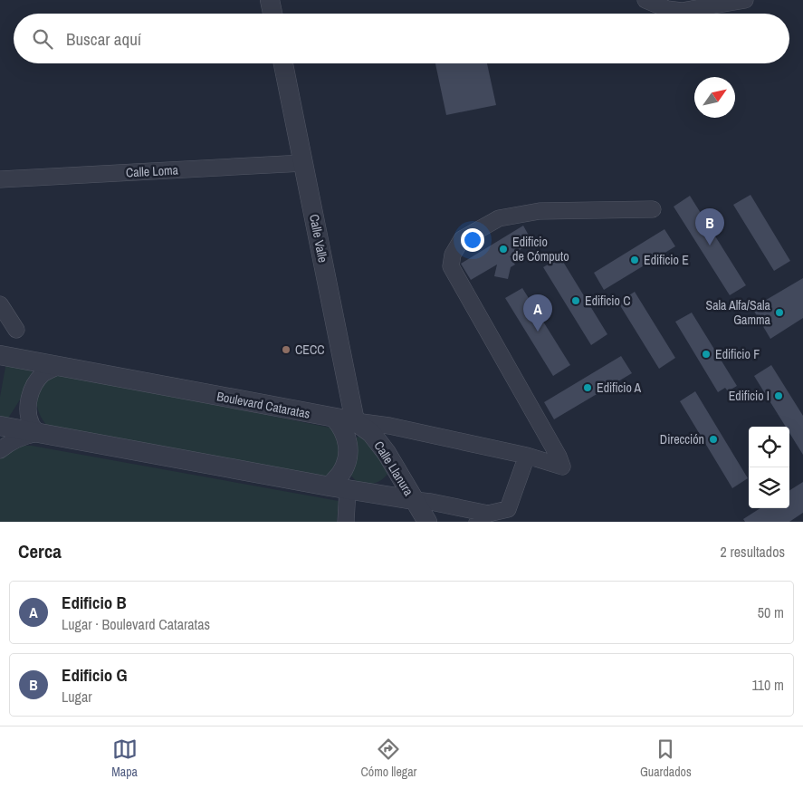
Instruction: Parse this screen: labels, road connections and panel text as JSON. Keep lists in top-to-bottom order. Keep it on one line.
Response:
{"streets":{"street":["Calle Loma","Calle Valle","Boulevard Cataratas","Calle Llanura"]},"crossings":[["Calle Loma","Calle Valle"],["Calle Valle","Boulevard Cataratas"],["Calle Valle","Calle Llanura"],["Boulevard Cataratas","Calle Llanura"]],"places":["Edificio de Cómputo","Edificio E","Edificio C","Sala Alfa/Sala Gamma","CECC","Edificio F","Edificio A","Edificio I","Dirección"],"north":"top right","page":{"search":"Buscar aquí","pins":["B","A"],"heading":["Cerca","2 resultados"],"list":[{"mark":"A","name":"Edificio B","note":"Lugar · Boulevard Cataratas","value":"50 m"},{"mark":"B","name":"Edificio G","note":"Lugar","value":"110 m"}],"nav":["Mapa","Cómo llegar","Guardados"]}}
